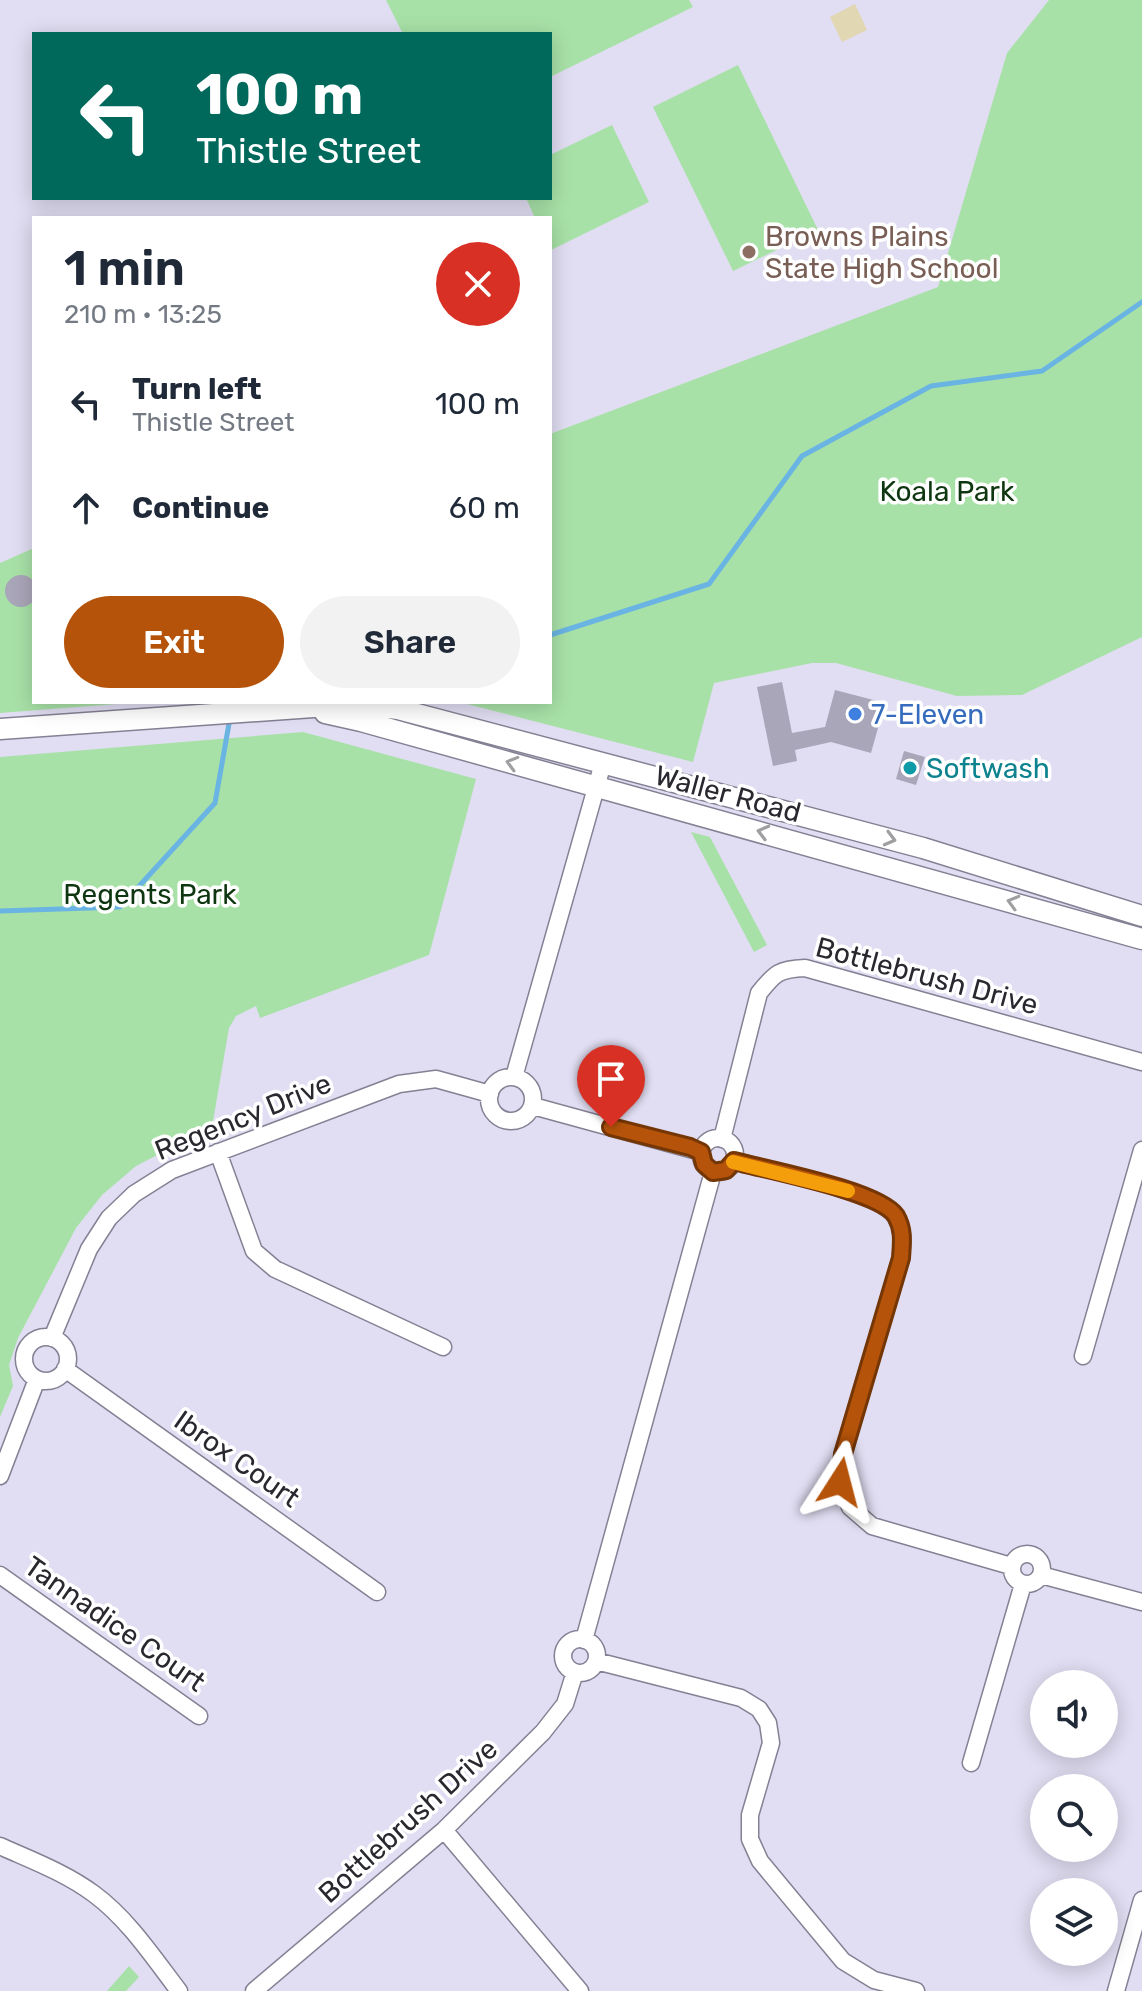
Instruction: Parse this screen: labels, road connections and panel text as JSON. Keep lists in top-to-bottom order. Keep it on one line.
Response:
{"streets":{"street":["Waller Road","Bottlebrush Drive","Regency Drive","Ibrox Court","Tannadice Court"]},"crossings":[["Regency Drive","Ibrox Court"]],"parks":["Koala Park","Regents Park"],"places":["Browns Plains State High School","7-Eleven","Softwash"],"page":{"turn":["100 m","Thistle Street"],"heading":["1 min","210 m · 13:25"],"list":[{"name":"Turn left","note":"Thistle Street","value":"100 m"},{"name":"Continue","value":"60 m"}],"buttons":["Exit","Share"]}}
